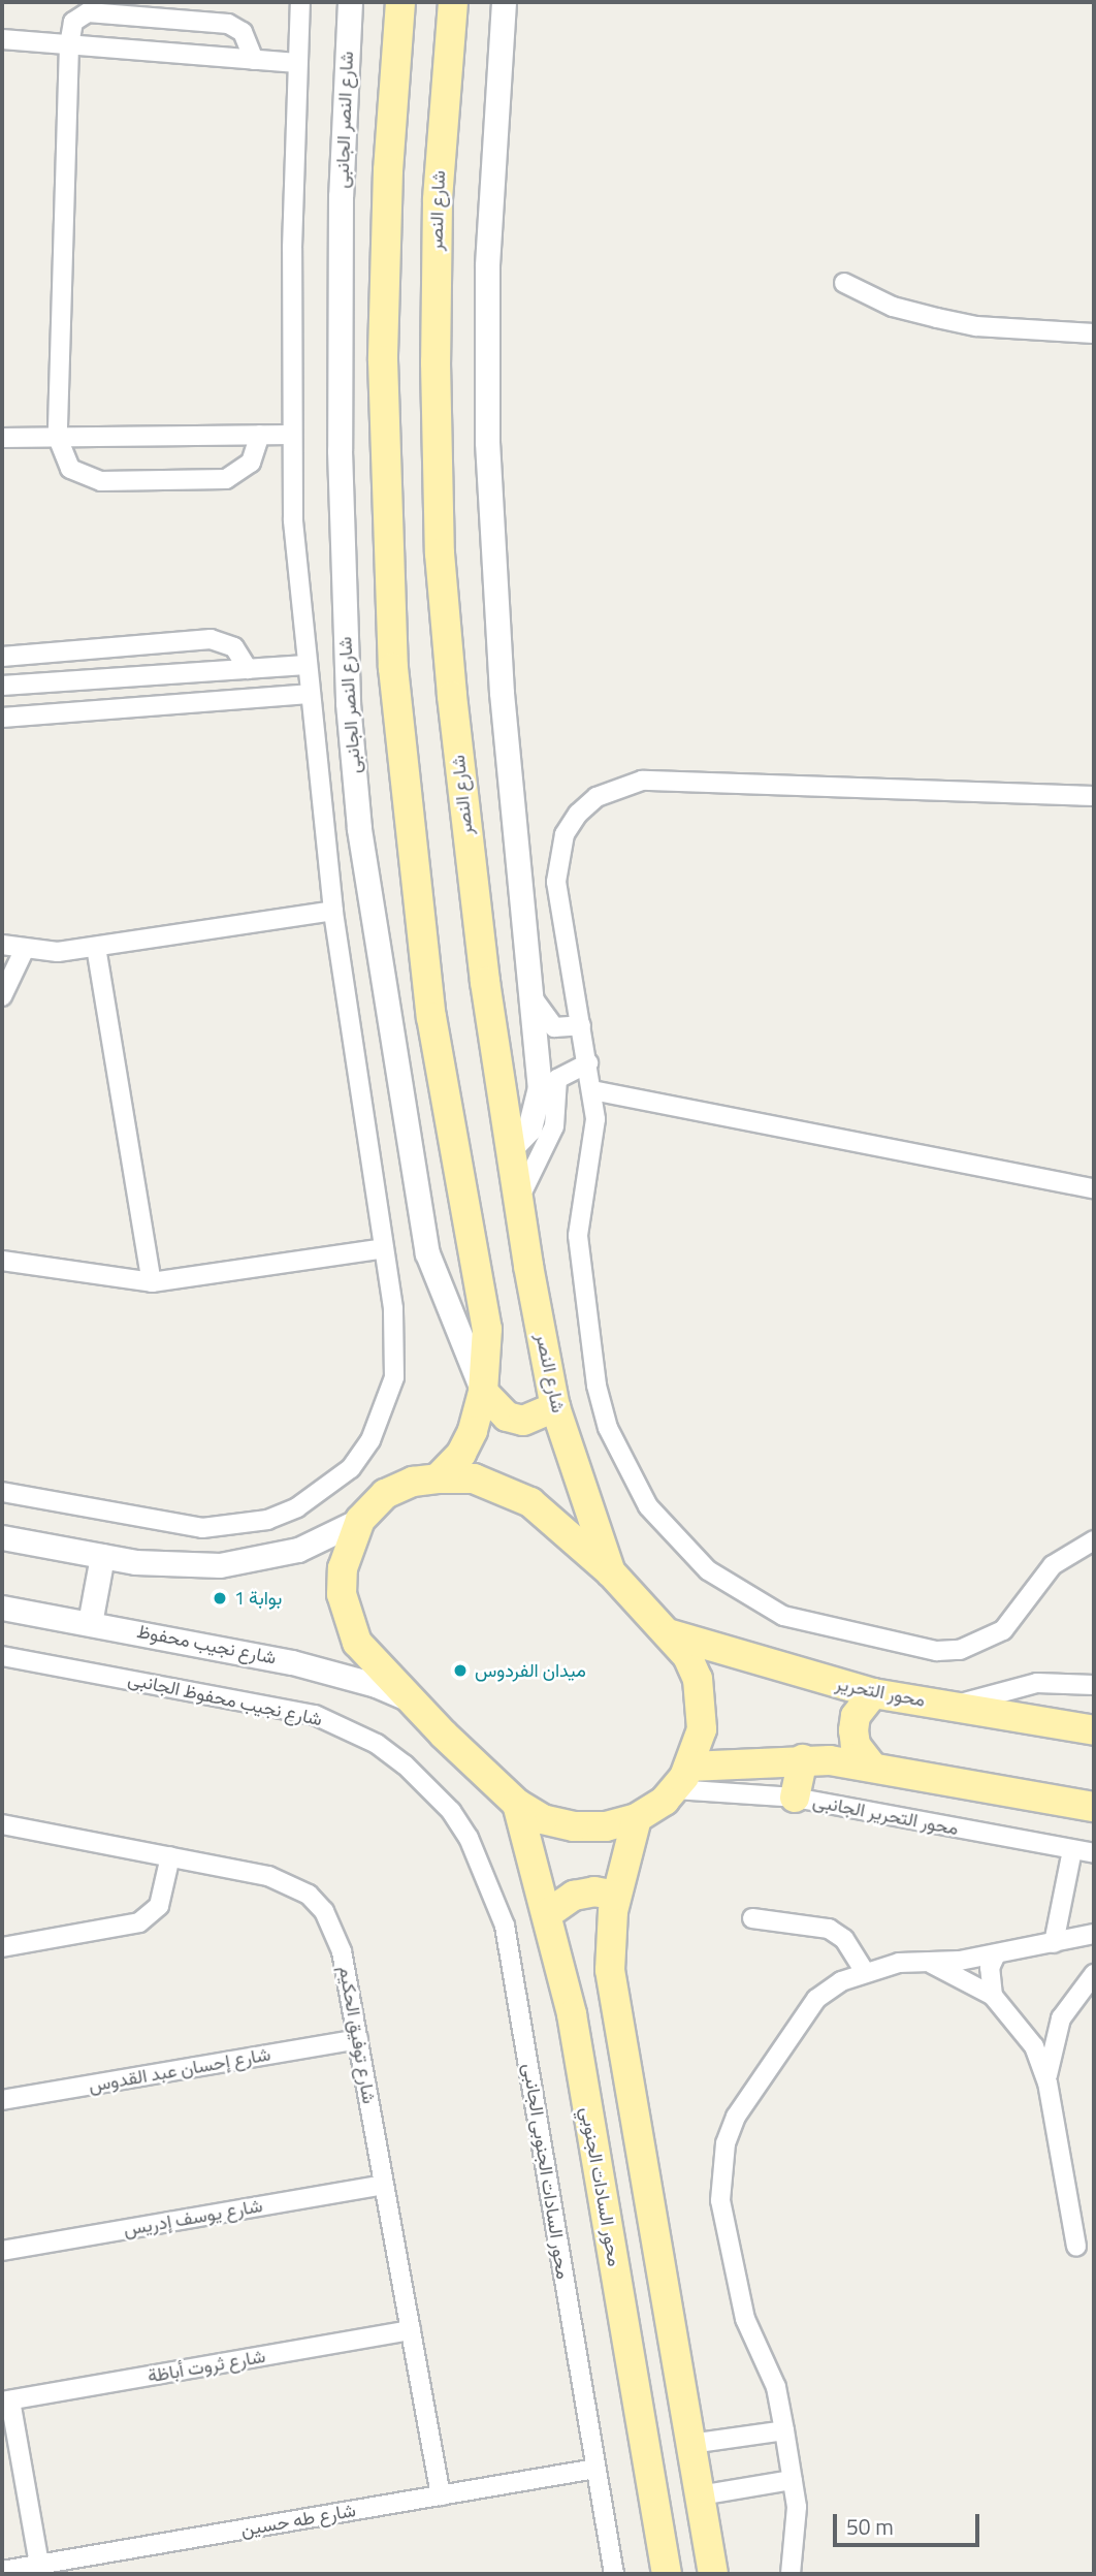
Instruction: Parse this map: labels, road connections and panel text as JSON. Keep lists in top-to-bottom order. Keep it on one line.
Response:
{"streets":{"main road":["شارع النصر","محور التحرير","محور السادات الجنوبي"],"street":["شارع النصر الجانبى","شارع نجيب محفوظ","شارع نجيب محفوظ الجانبى","محور التحرير الجانبى","شارع توفيق الحكيم","شارع إحسان عبد القدوس","محور السادات الجنوبى الجانبى","شارع يوسف إدريس","شارع ثروت أباظة","شارع طه حسين"]},"crossings":[["شارع نجيب محفوظ الجانبى","محور السادات الجنوبى الجانبى"],["شارع توفيق الحكيم","شارع إحسان عبد القدوس"],["شارع توفيق الحكيم","شارع يوسف إدريس"],["شارع توفيق الحكيم","شارع ثروت أباظة"],["شارع توفيق الحكيم","شارع طه حسين"],["محور السادات الجنوبى الجانبى","شارع طه حسين"]],"places":["بوابة 1","ميدان الفردوس"],"scale_bar":"50 m"}
